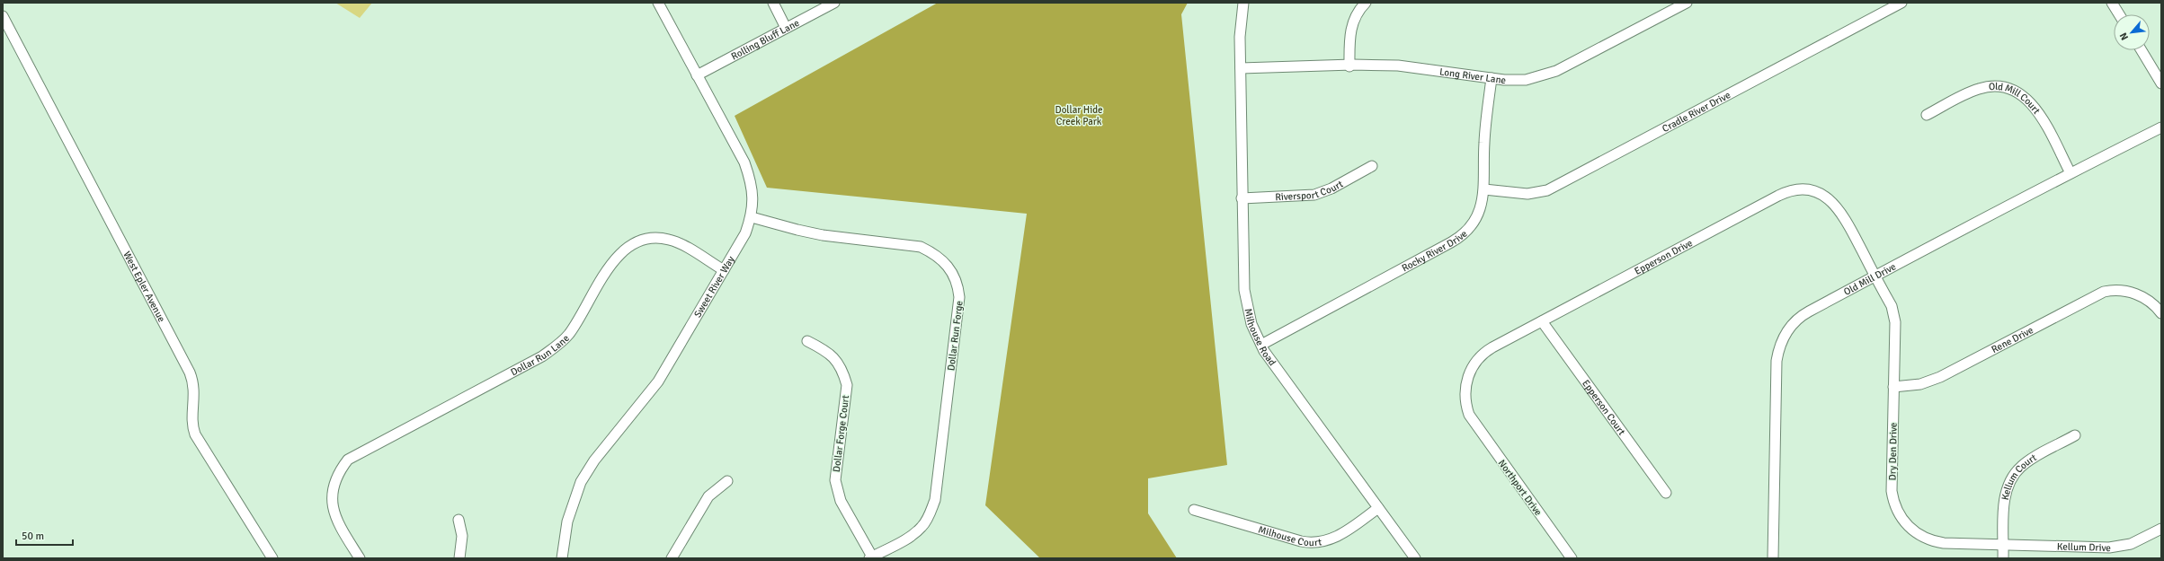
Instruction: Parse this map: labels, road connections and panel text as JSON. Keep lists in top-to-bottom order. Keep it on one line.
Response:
{"streets":{"street":["Rolling Bluff Lane","Long River Lane","Old Mill Court","Cradle River Drive","Riversport Court","Rocky River Drive","Epperson Drive","Old Mill Drive","West Epler Avenue","Sweet River Way","Dollar Run Forge","Milhouse Road","Rene Drive","Dollar Run Lane","Epperson Court","Dollar Forge Court","Dry Den Drive","Kellum Court","Northport Drive","Milhouse Court","Kellum Drive"]},"crossings":[["Rolling Bluff Lane","Sweet River Way"],["Long River Lane","Rocky River Drive"],["Long River Lane","Milhouse Road"],["Old Mill Court","Old Mill Drive"],["Cradle River Drive","Rocky River Drive"],["Riversport Court","Milhouse Road"],["Rocky River Drive","Milhouse Road"],["Epperson Drive","Old Mill Drive"],["Epperson Drive","Epperson Court"],["Epperson Drive","Dry Den Drive"],["Epperson Drive","Northport Drive"],["Old Mill Drive","Dry Den Drive"],["Sweet River Way","Dollar Run Forge"],["Sweet River Way","Dollar Run Lane"],["Dollar Run Forge","Dollar Forge Court"],["Milhouse Road","Milhouse Court"],["Rene Drive","Dry Den Drive"],["Dry Den Drive","Kellum Court"],["Dry Den Drive","Kellum Drive"],["Kellum Court","Kellum Drive"]],"parks":["Dollar Hide Creek Park"],"scale_bar":"50 m","north":"bottom left"}
